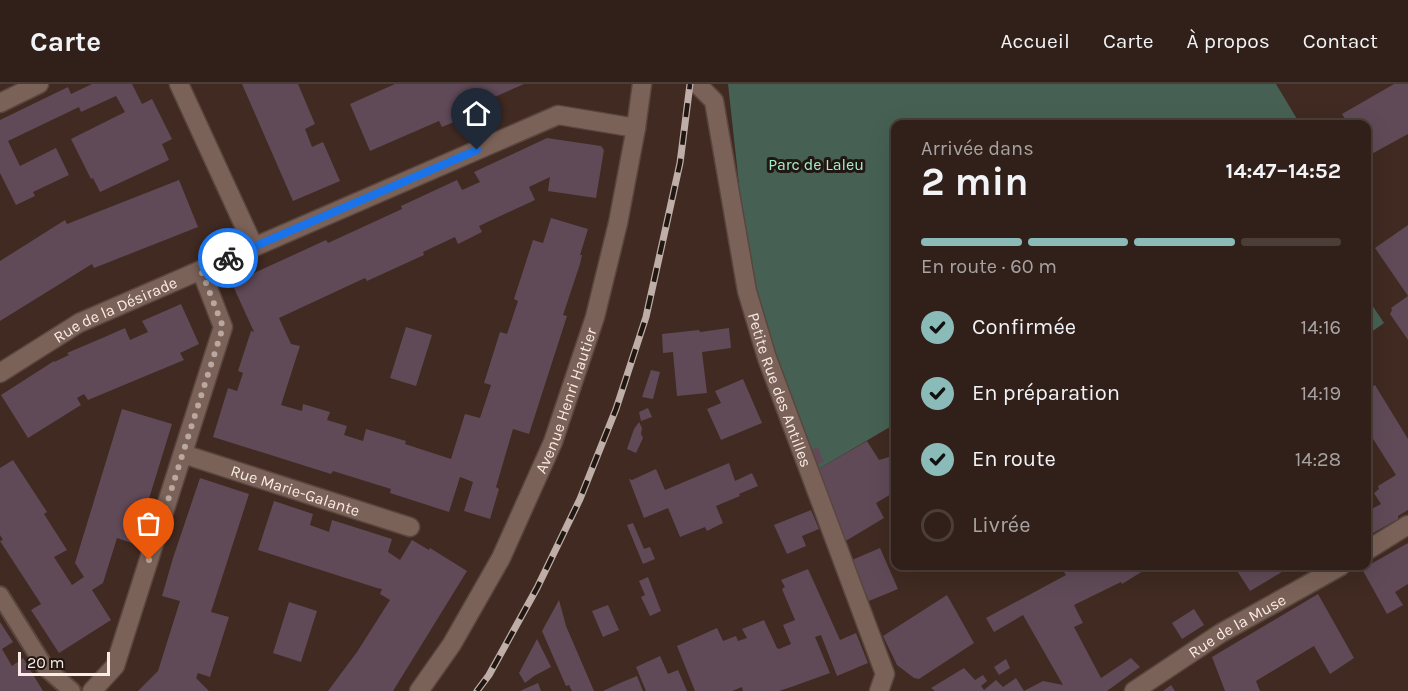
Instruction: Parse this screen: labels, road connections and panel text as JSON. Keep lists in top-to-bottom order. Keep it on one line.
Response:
{"streets":{"street":["Rue de la Désirade","Petite Rue des Antilles","Avenue Henri Hautier","Rue Marie-Galante","Rue de la Muse"]},"crossings":[["Rue de la Désirade","Avenue Henri Hautier"]],"parks":["Parc de Laleu"],"scale_bar":"20 m","page":{"header":"Carte","nav":["Accueil","Carte","À propos","Contact"],"heading":["2 min","Arrivée dans","14:47–14:52"],"bar":"En route · 60 m","list":[["Confirmée","14:16"],["En préparation","14:19"],["En route","14:28"],"Livrée"],"scale":"20 m"}}
